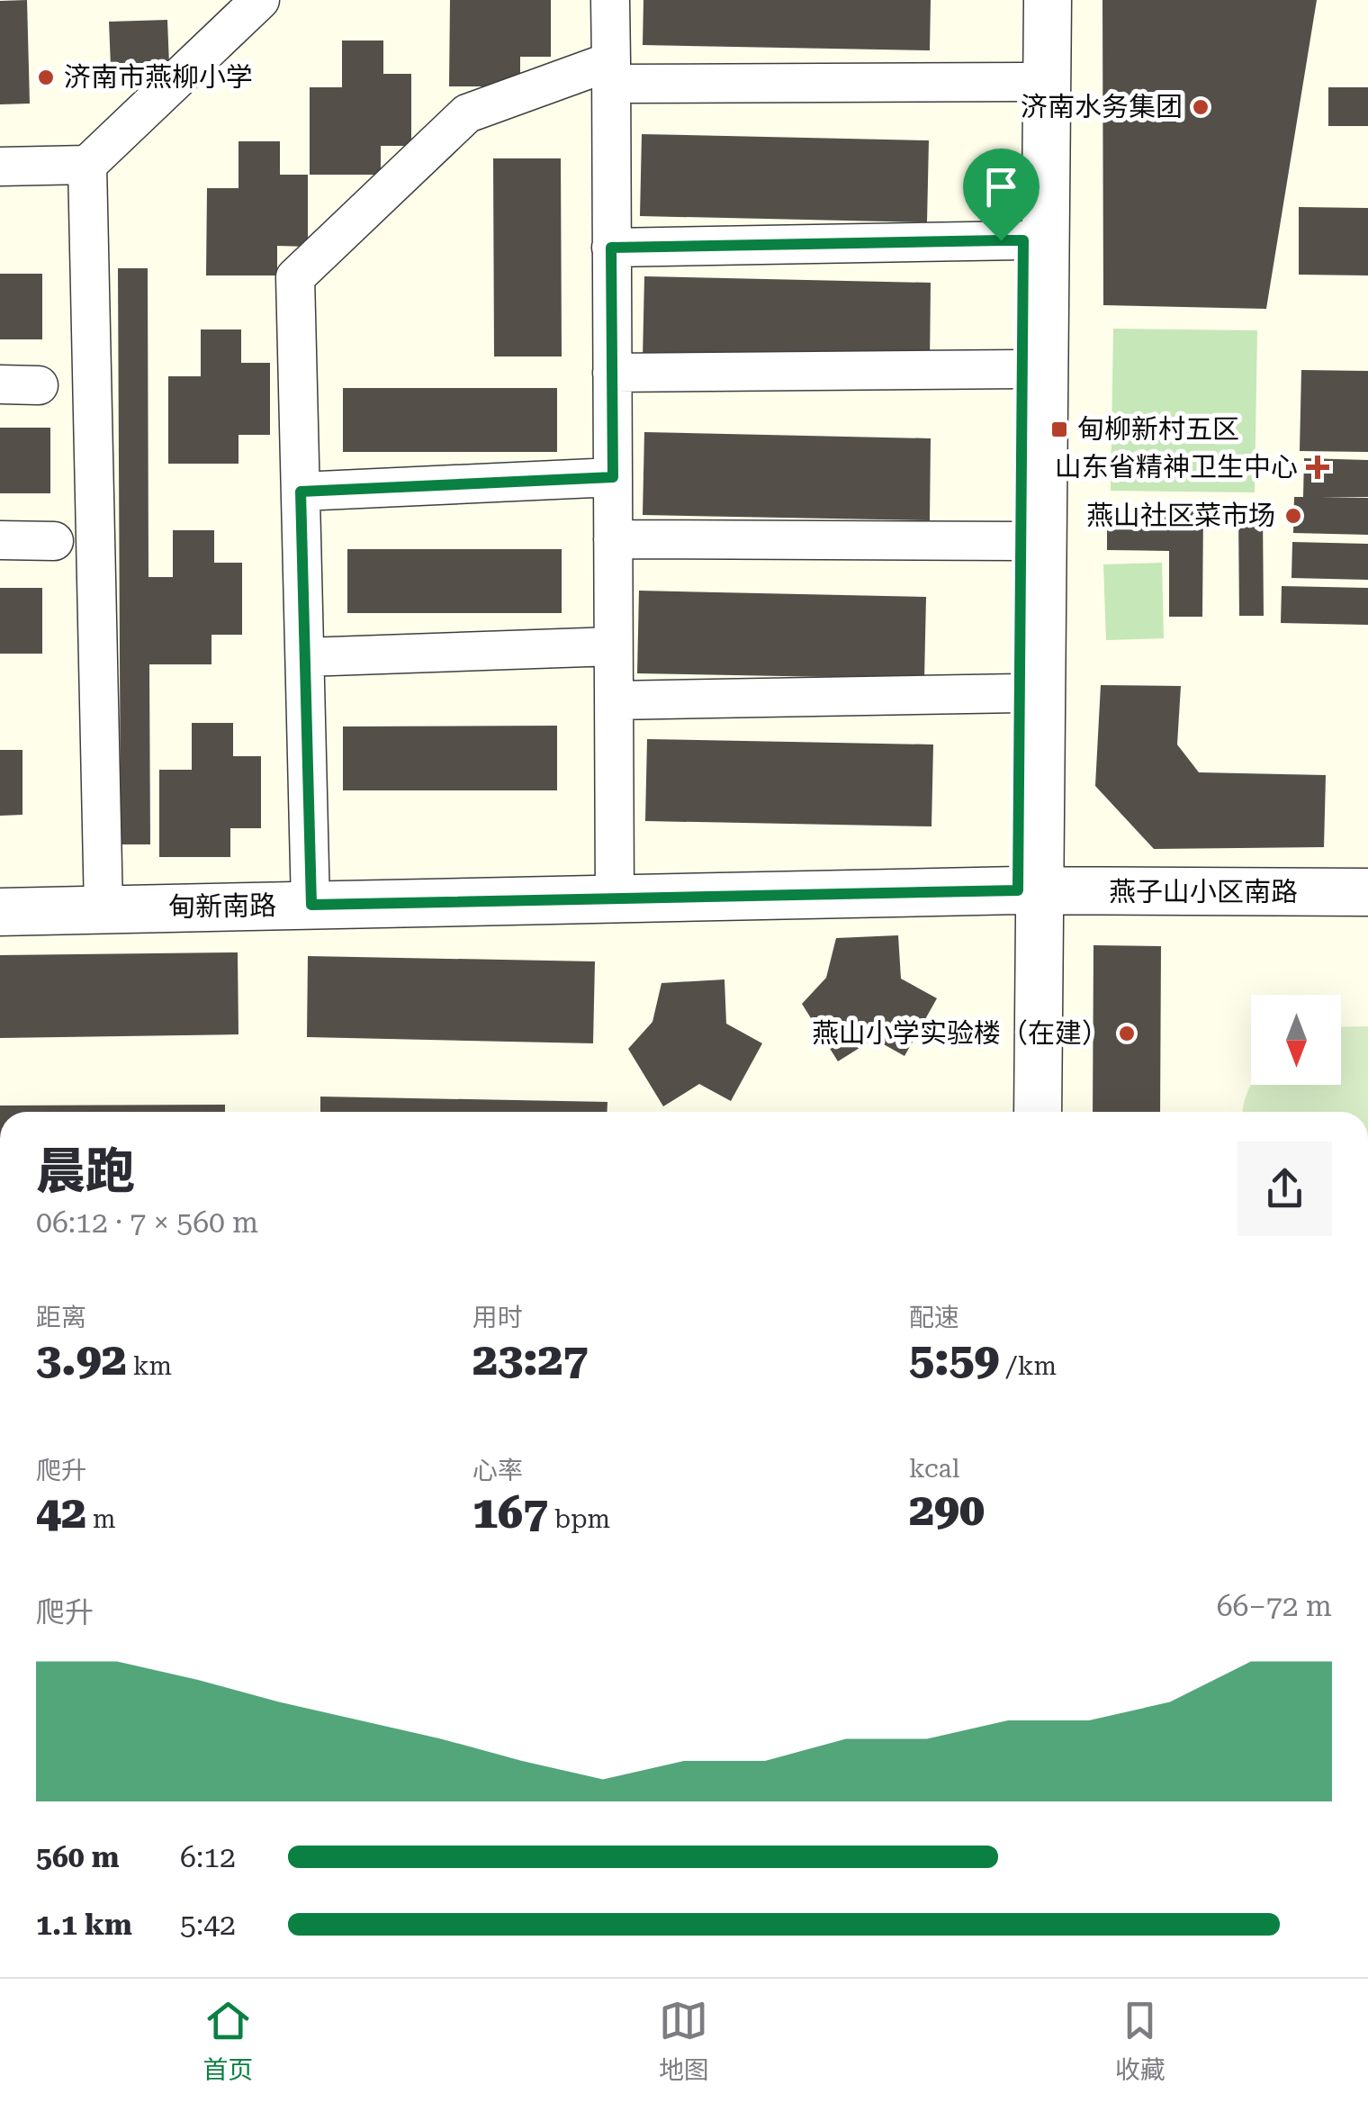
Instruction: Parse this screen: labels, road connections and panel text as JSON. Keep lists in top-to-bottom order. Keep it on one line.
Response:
{"streets":{"street":["燕子山小区南路","甸新南路"]},"crossings":[["燕子山小区南路","甸新南路"]],"places":{"other":["济南市燕柳小学","济南水务集团","燕山社区菜市场","燕山小学实验楼（在建）"],"transit":["甸柳新村五区"],"health":["山东省精神卫生中心"]},"north":"bottom","page":{"heading":["晨跑","06:12 · 7 × 560 m"],"stats":[["距离","3.92 km"],["用时","23:27"],["配速","5:59 /km"],["爬升","42 m"],["心率","167 bpm"],["kcal","290"]],"chart":["爬升","66–72 m"],"list":[{"name":"560 m","note":"6:12"},{"name":"1.1 km","note":"5:42"}],"tabs":["首页","地图","收藏"]}}
